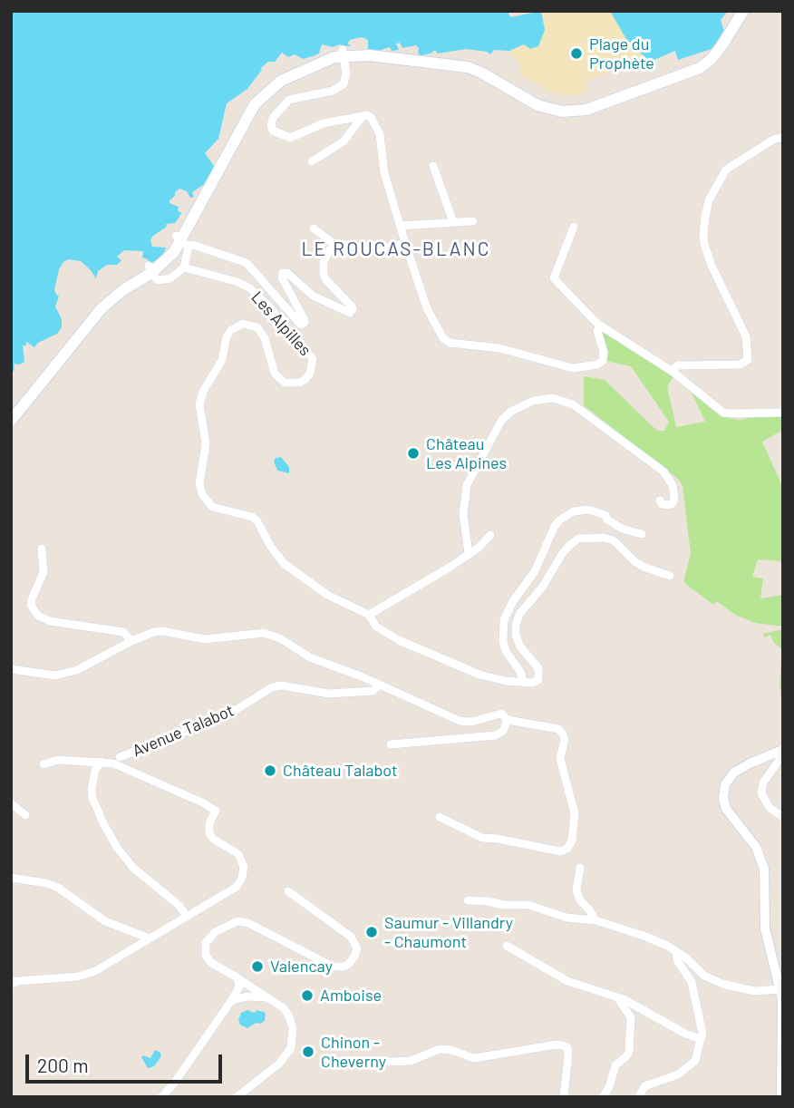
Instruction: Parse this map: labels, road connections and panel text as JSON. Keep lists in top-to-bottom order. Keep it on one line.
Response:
{"streets":{"street":["Les Alpilles","Avenue Talabot"]},"districts":["LE ROUCAS-BLANC"],"places":["Plage du Prophète","Château Les Alpines","Château Talabot","Saumur - Villandry - Chaumont","Valencay","Amboise","Chinon - Cheverny"],"scale_bar":"200 m"}
